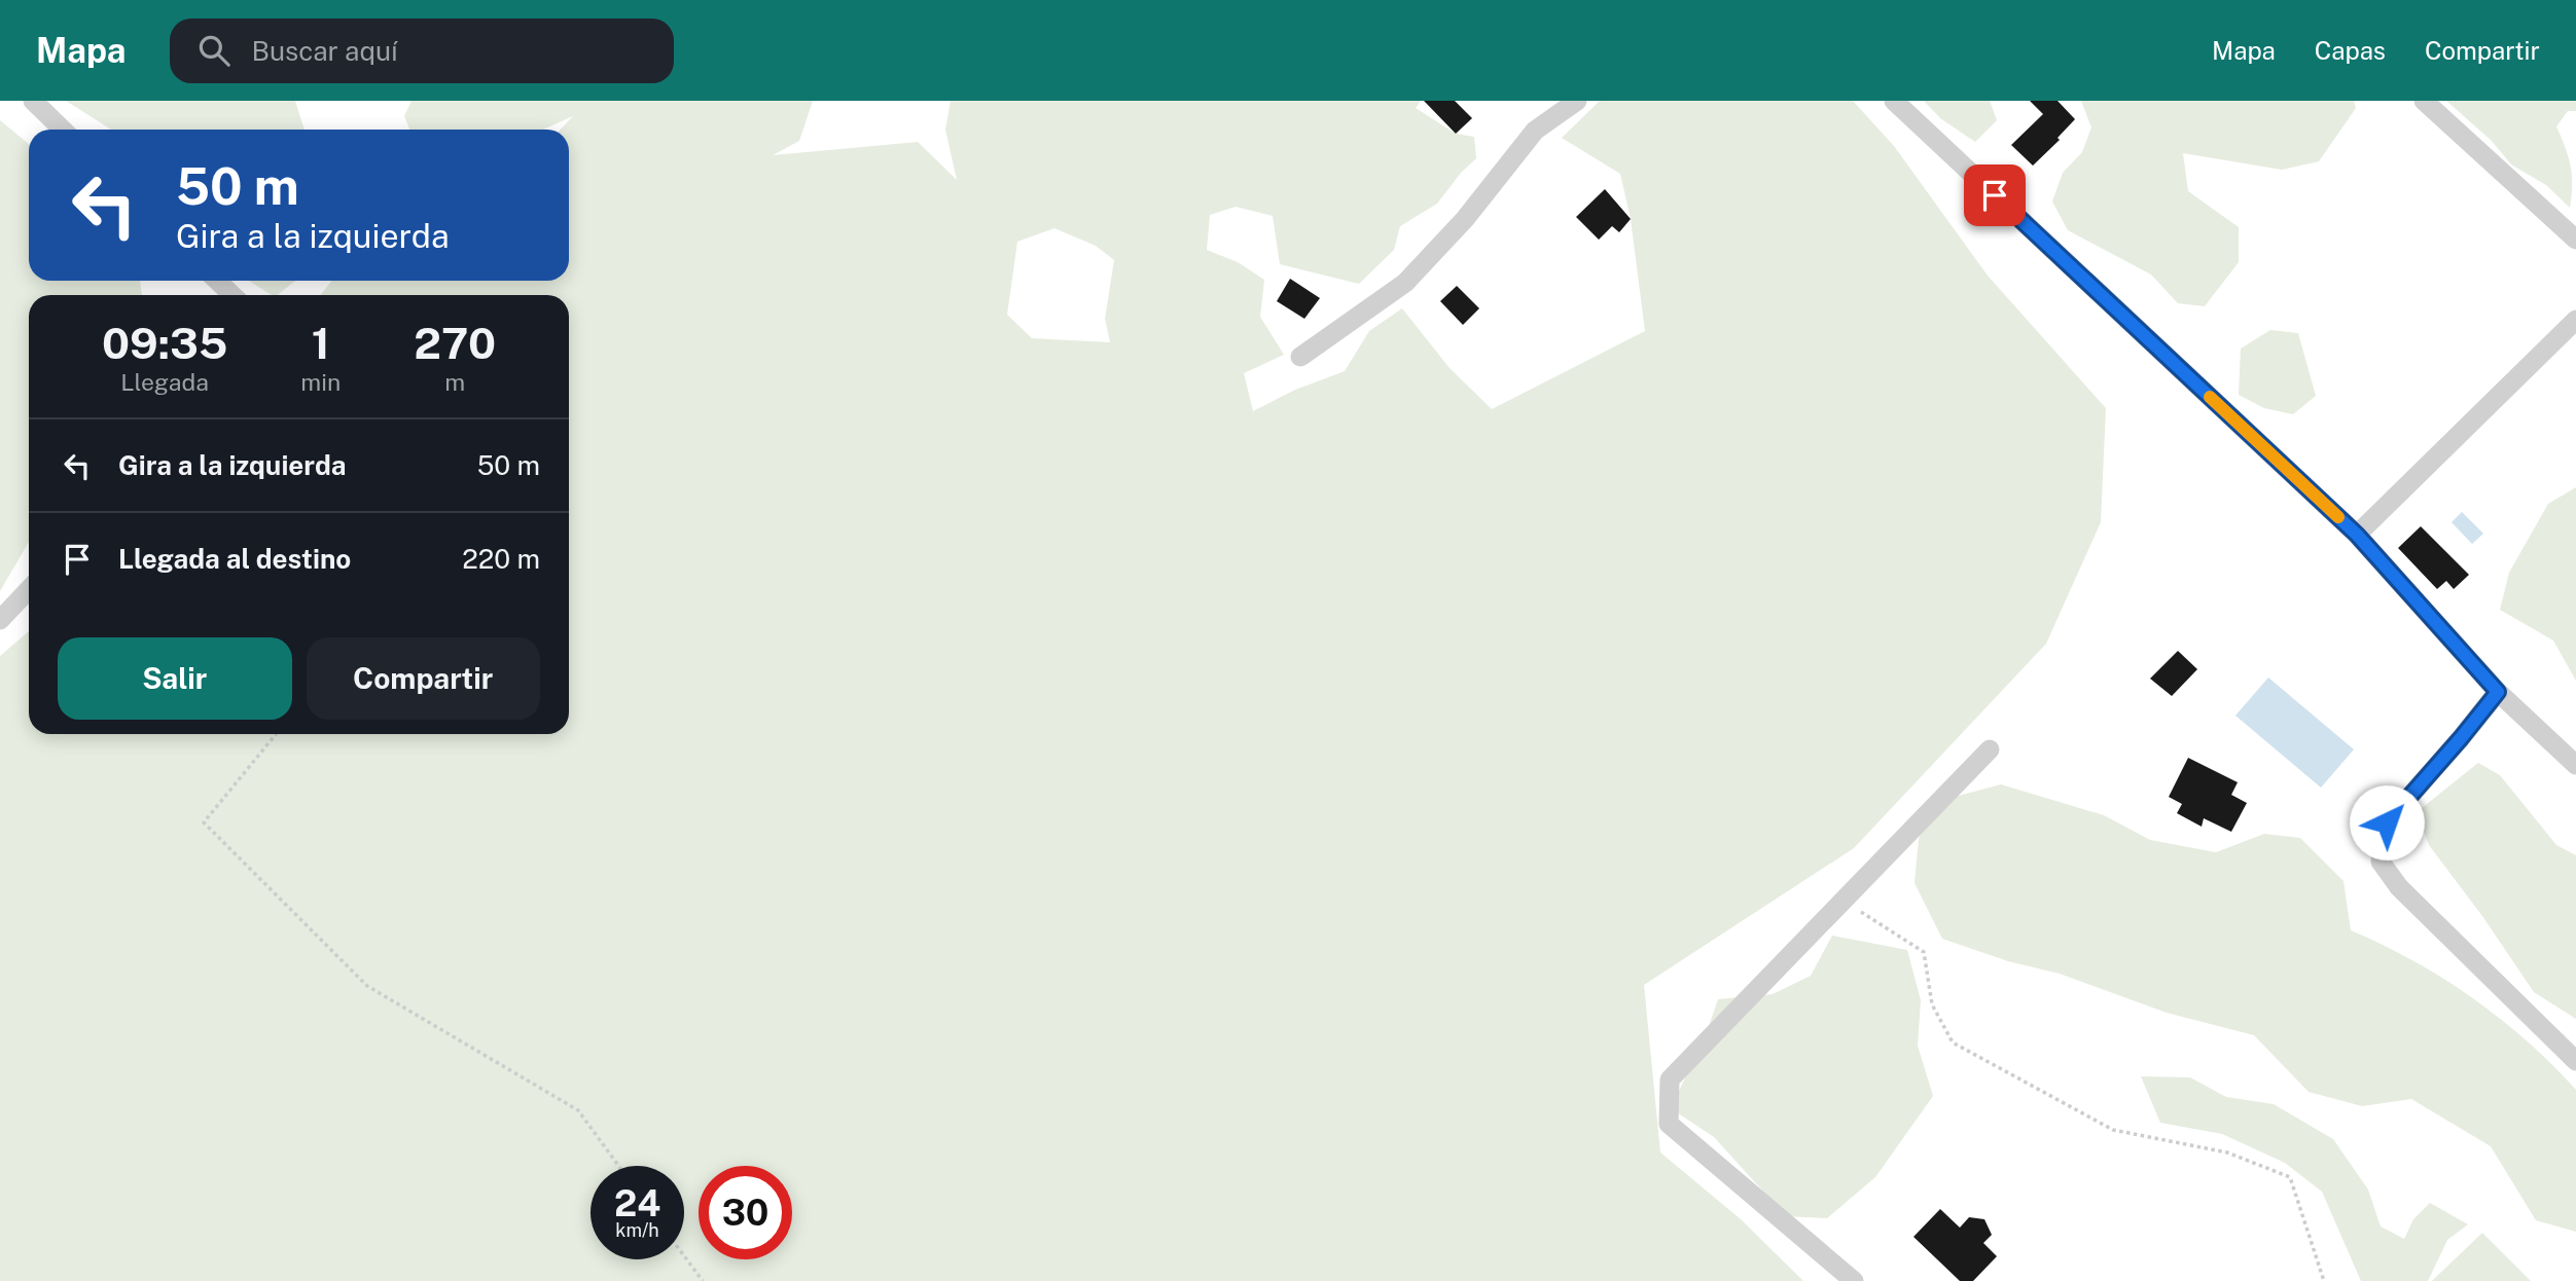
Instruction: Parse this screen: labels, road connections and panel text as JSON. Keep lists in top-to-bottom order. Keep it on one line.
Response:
{"page":{"header":"Mapa","search":"Buscar aquí","nav":["Mapa","Capas","Compartir"],"turn":["50 m","Gira a la izquierda"],"eta":["09:35","Llegada","1","min","270","m"],"list":[{"name":"Gira a la izquierda","value":"50 m"},{"name":"Llegada al destino","value":"220 m"}],"buttons":["Salir","Compartir"],"speed":"24 km/h","limit":"30"}}
